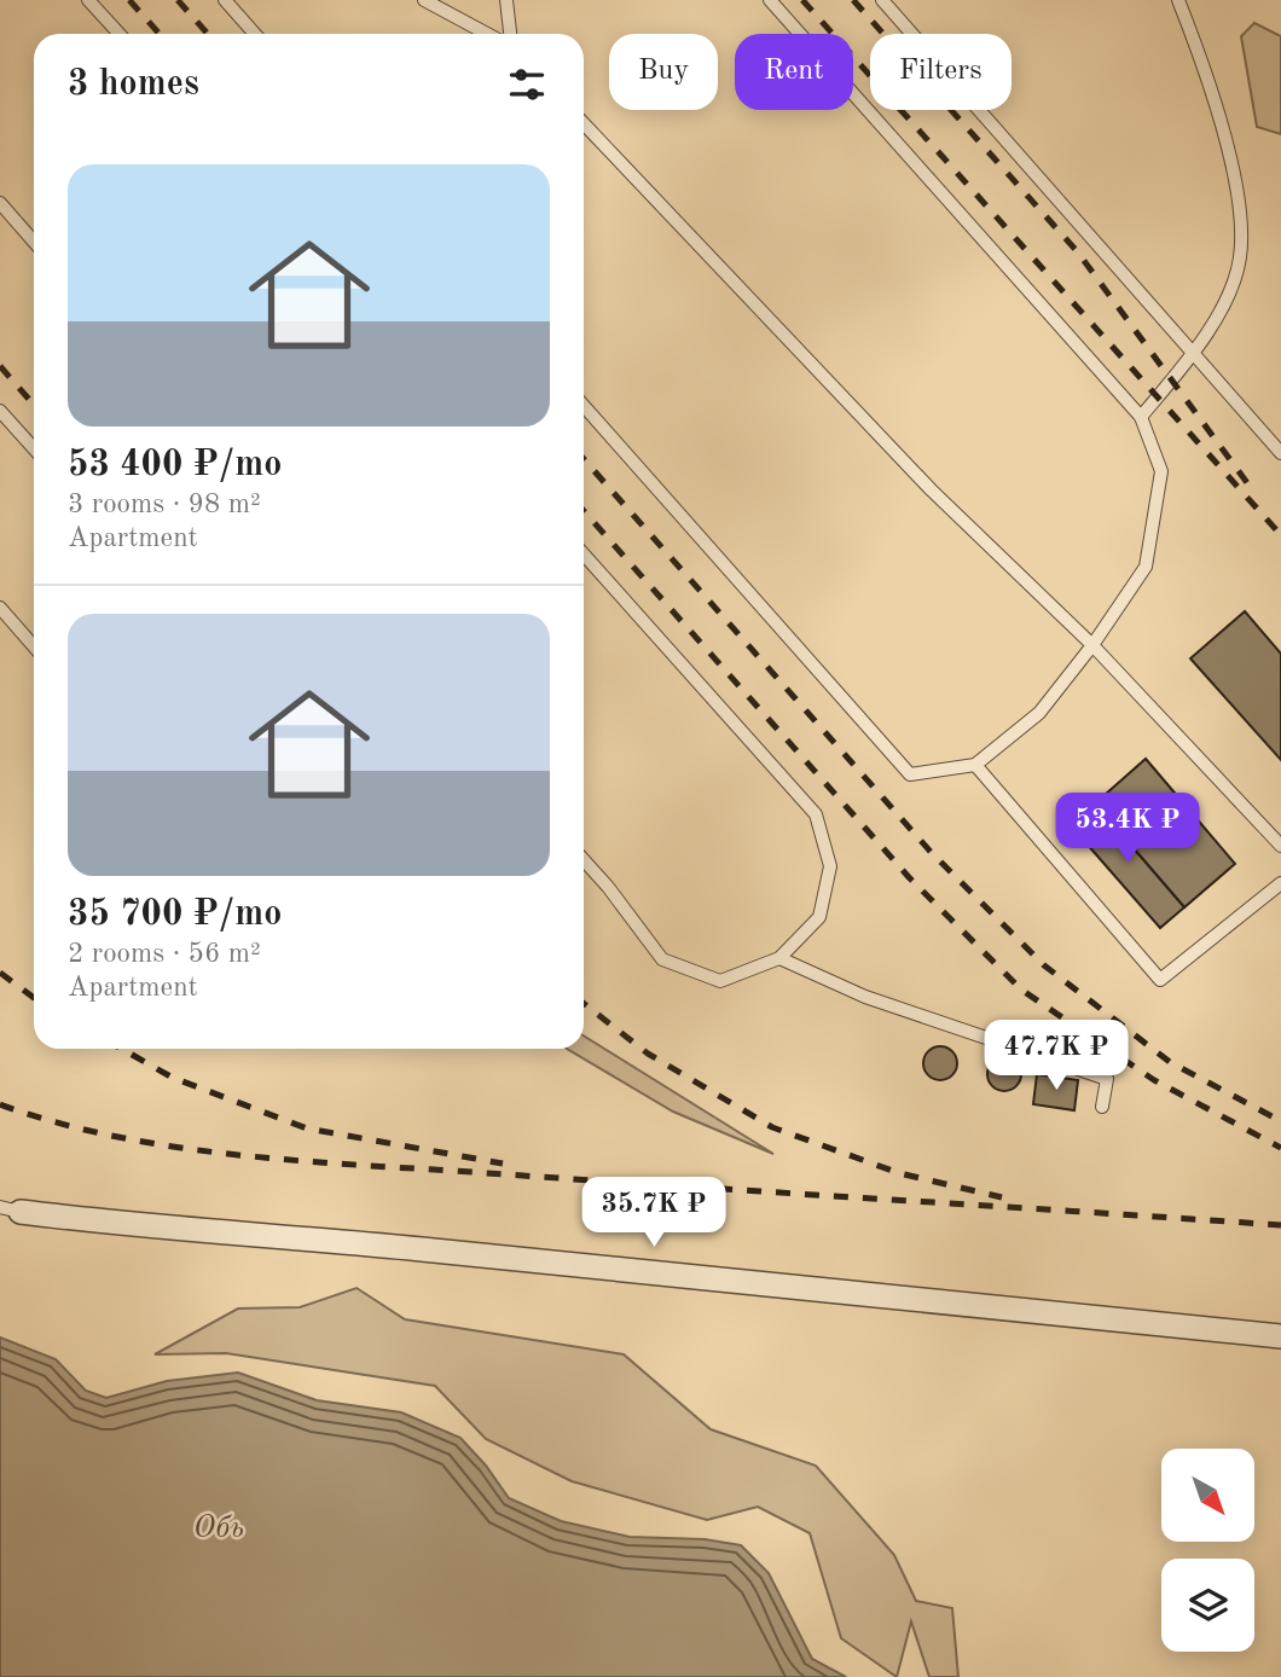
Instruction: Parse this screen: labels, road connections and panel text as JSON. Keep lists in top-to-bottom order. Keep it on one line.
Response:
{"water":["Обь"],"north":"bottom right","page":{"chip":["Buy","Rent","Filters"],"heading":"3 homes","list":[{"name":"53 400 ₽/mo","note":"3 rooms · 98 m² · Apartment"},{"name":"35 700 ₽/mo","note":"2 rooms · 56 m² · Apartment"}],"price":["53.4K ₽","47.7K ₽","35.7K ₽"]}}
